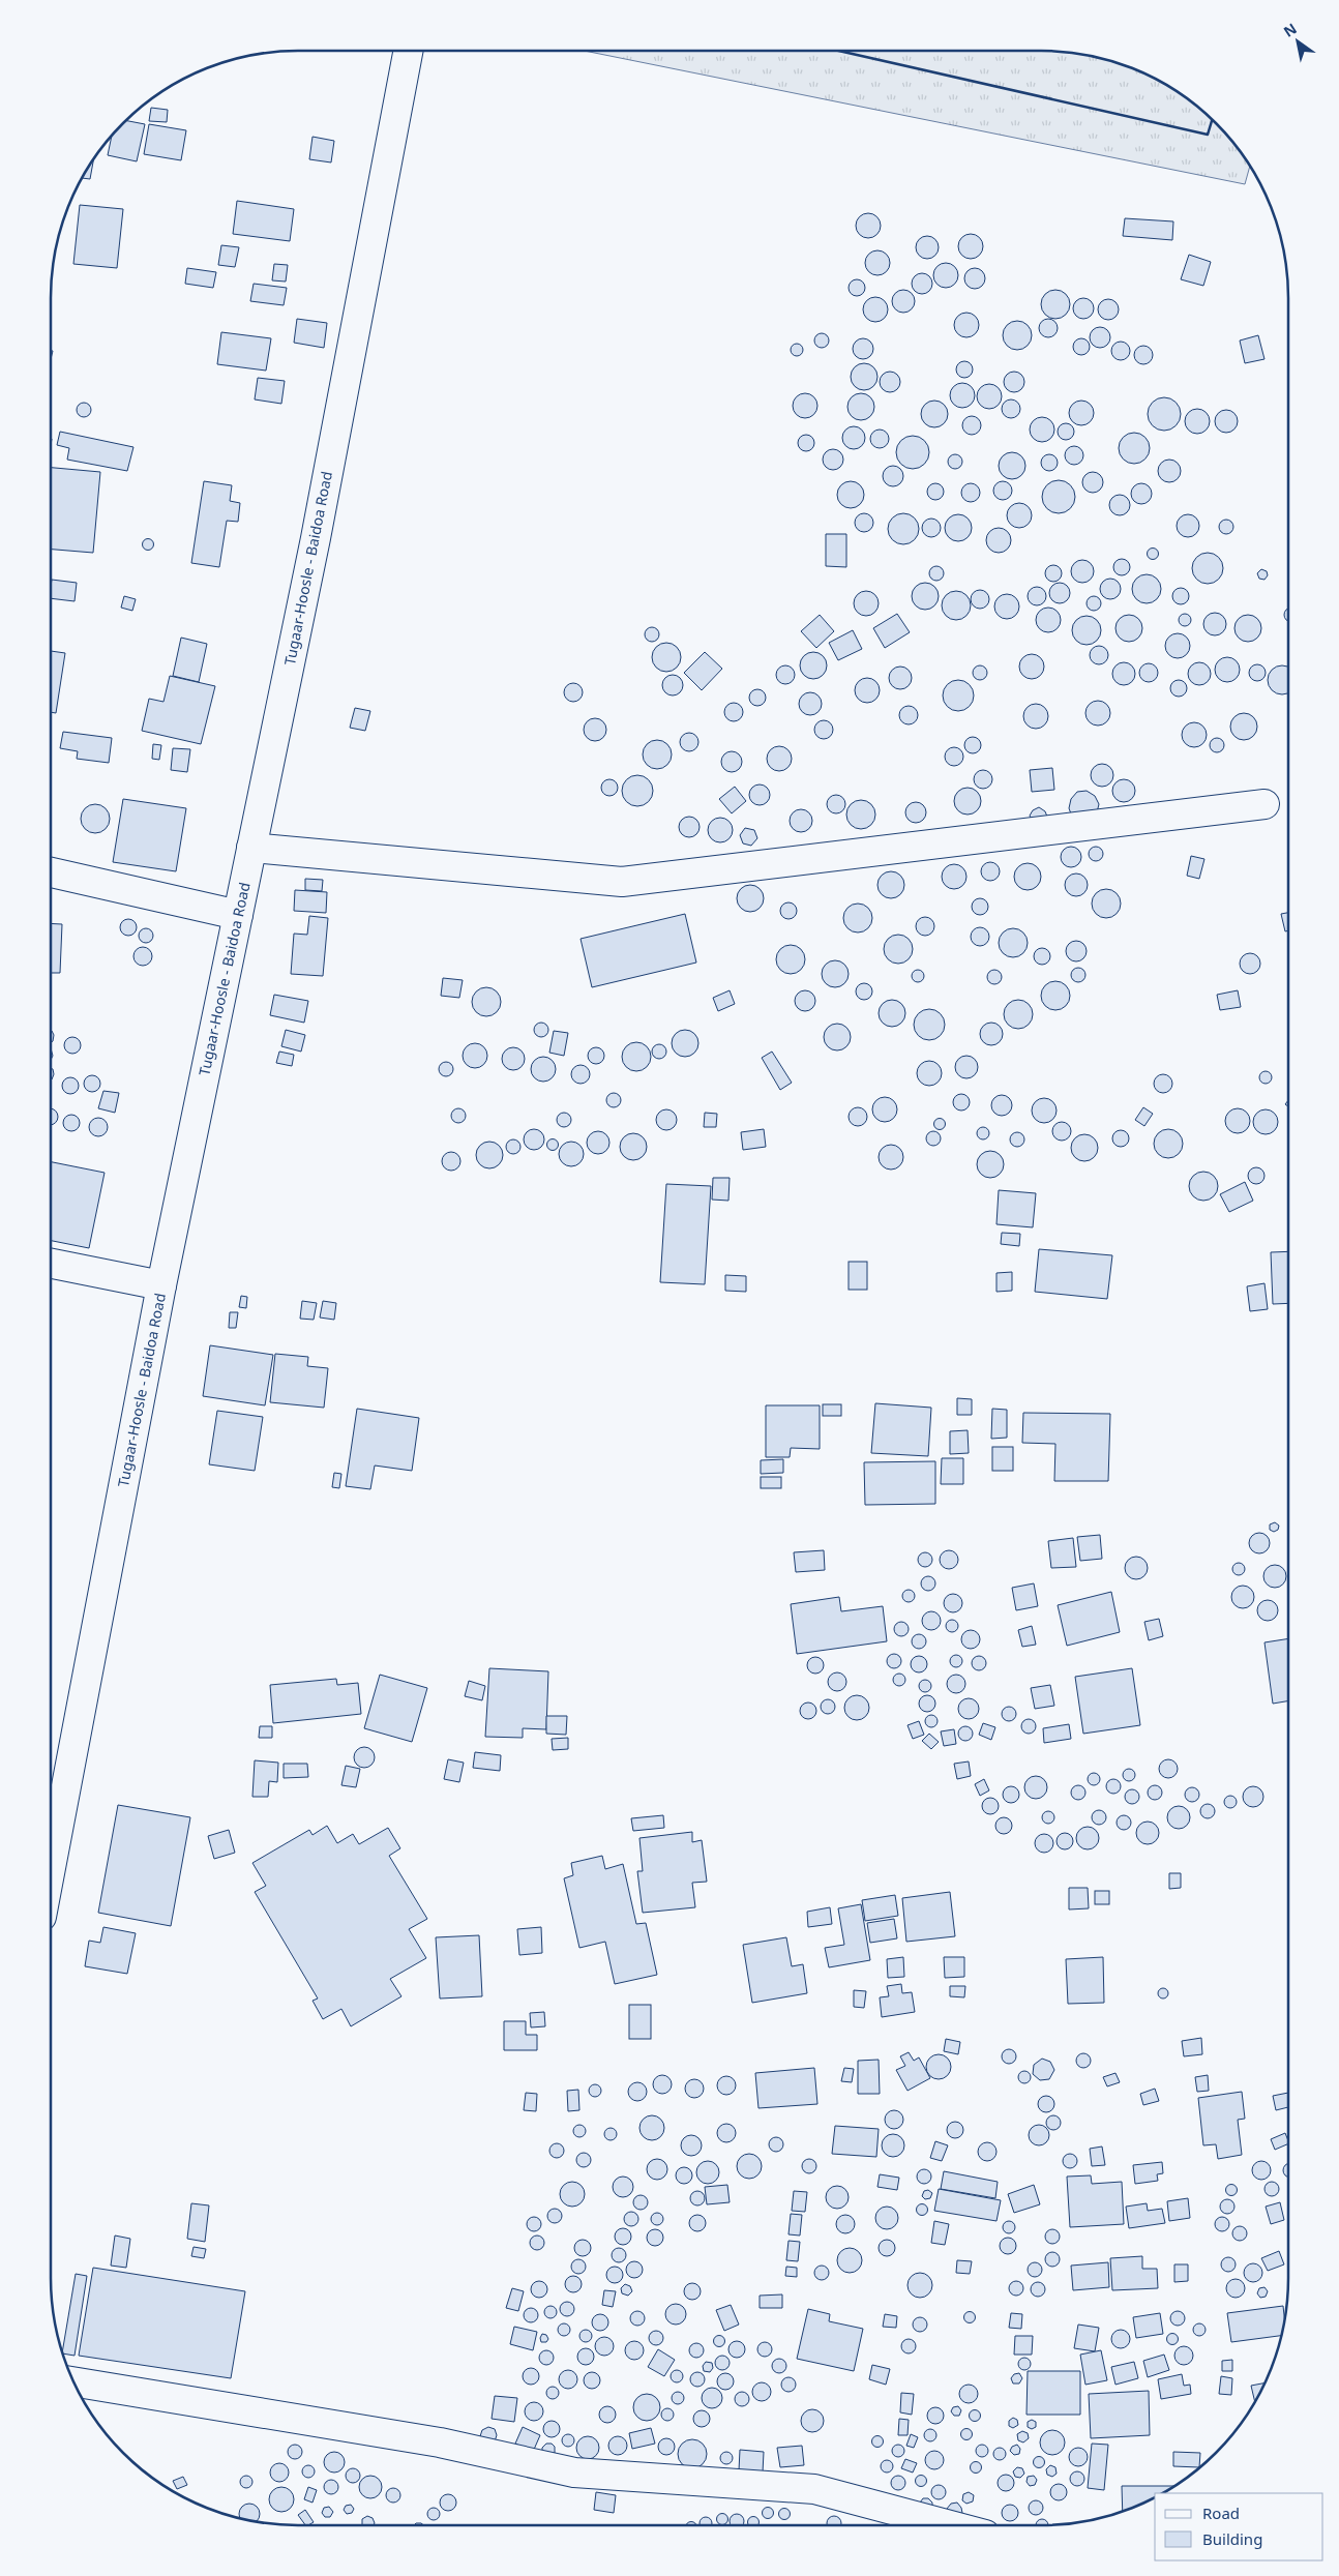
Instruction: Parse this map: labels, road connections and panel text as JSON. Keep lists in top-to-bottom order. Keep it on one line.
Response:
{"streets":{"street":["Tugaar-Hoosle - Baidoa Road"]},"legend":["Road","Building"],"north":"top left"}
